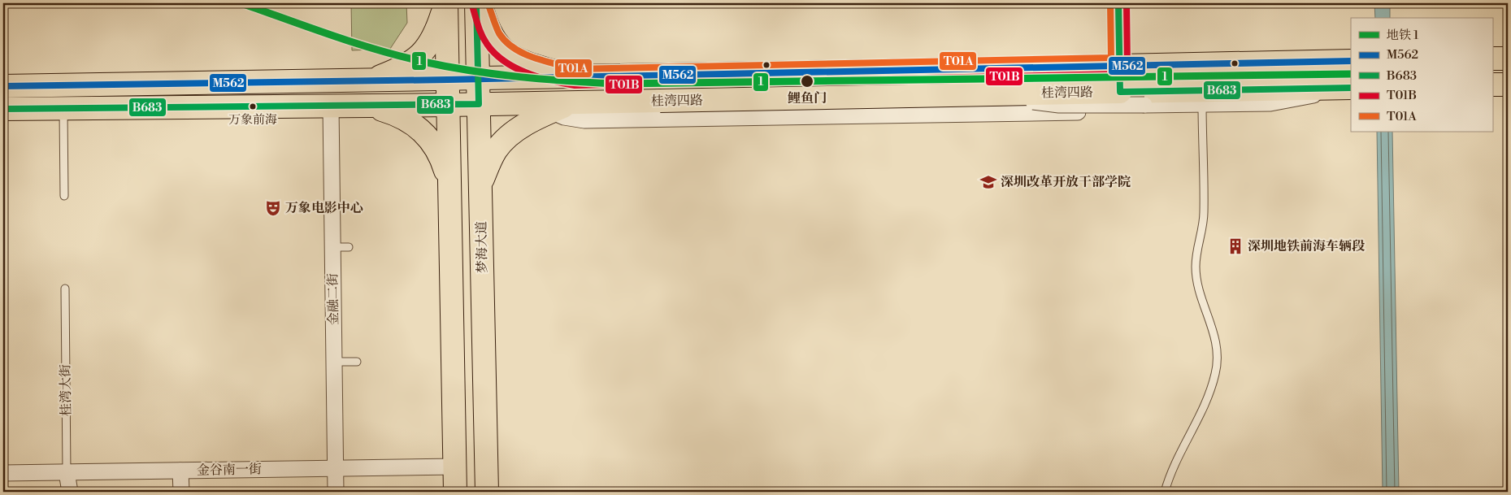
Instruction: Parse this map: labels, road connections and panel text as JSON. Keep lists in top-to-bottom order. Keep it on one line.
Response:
{"streets":{"main road":["桂湾四路","梦海大道"],"street":["金融二街","桂湾大街","金谷南一街"]},"crossings":[["桂湾四路","梦海大道"],["桂湾四路","金融二街"],["金融二街","金谷南一街"],["桂湾大街","金谷南一街"]],"places":{"other":["鲤鱼门","万象前海"],"school or university":["深圳改革开放干部学院"],"theatre":["万象电影中心"],"building":["深圳地铁前海车辆段"]},"lines":["metro line 1","transit line B683","transit line T01B","transit line T01A","transit line M562"],"legend":["地铁 1","M562","B683","T01B","T01A"]}
